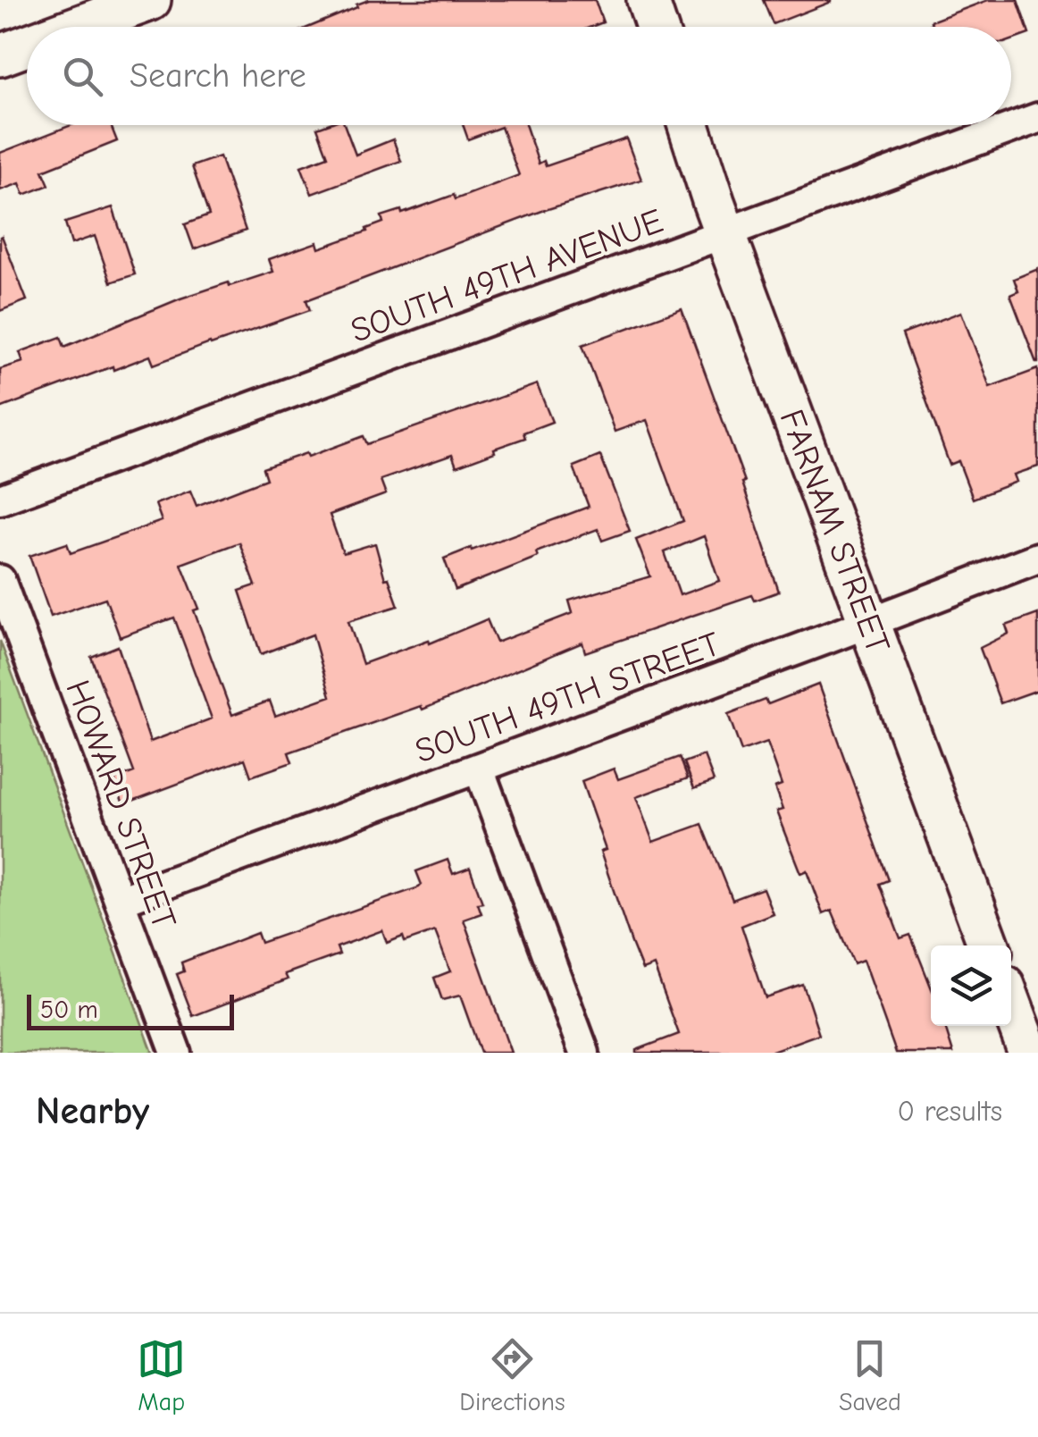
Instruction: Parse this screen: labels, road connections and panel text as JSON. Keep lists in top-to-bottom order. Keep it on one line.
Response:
{"streets":{"main road":["FARNAM STREET"],"street":["SOUTH 49TH AVENUE","SOUTH 49TH STREET","HOWARD STREET"]},"crossings":[["SOUTH 49TH AVENUE","FARNAM STREET"],["FARNAM STREET","SOUTH 49TH STREET"],["SOUTH 49TH STREET","HOWARD STREET"]],"scale_bar":"50 m","page":{"search":"Search here","scale":"50 m","heading":["Nearby","0 results"],"nav":["Map","Directions","Saved"]}}
